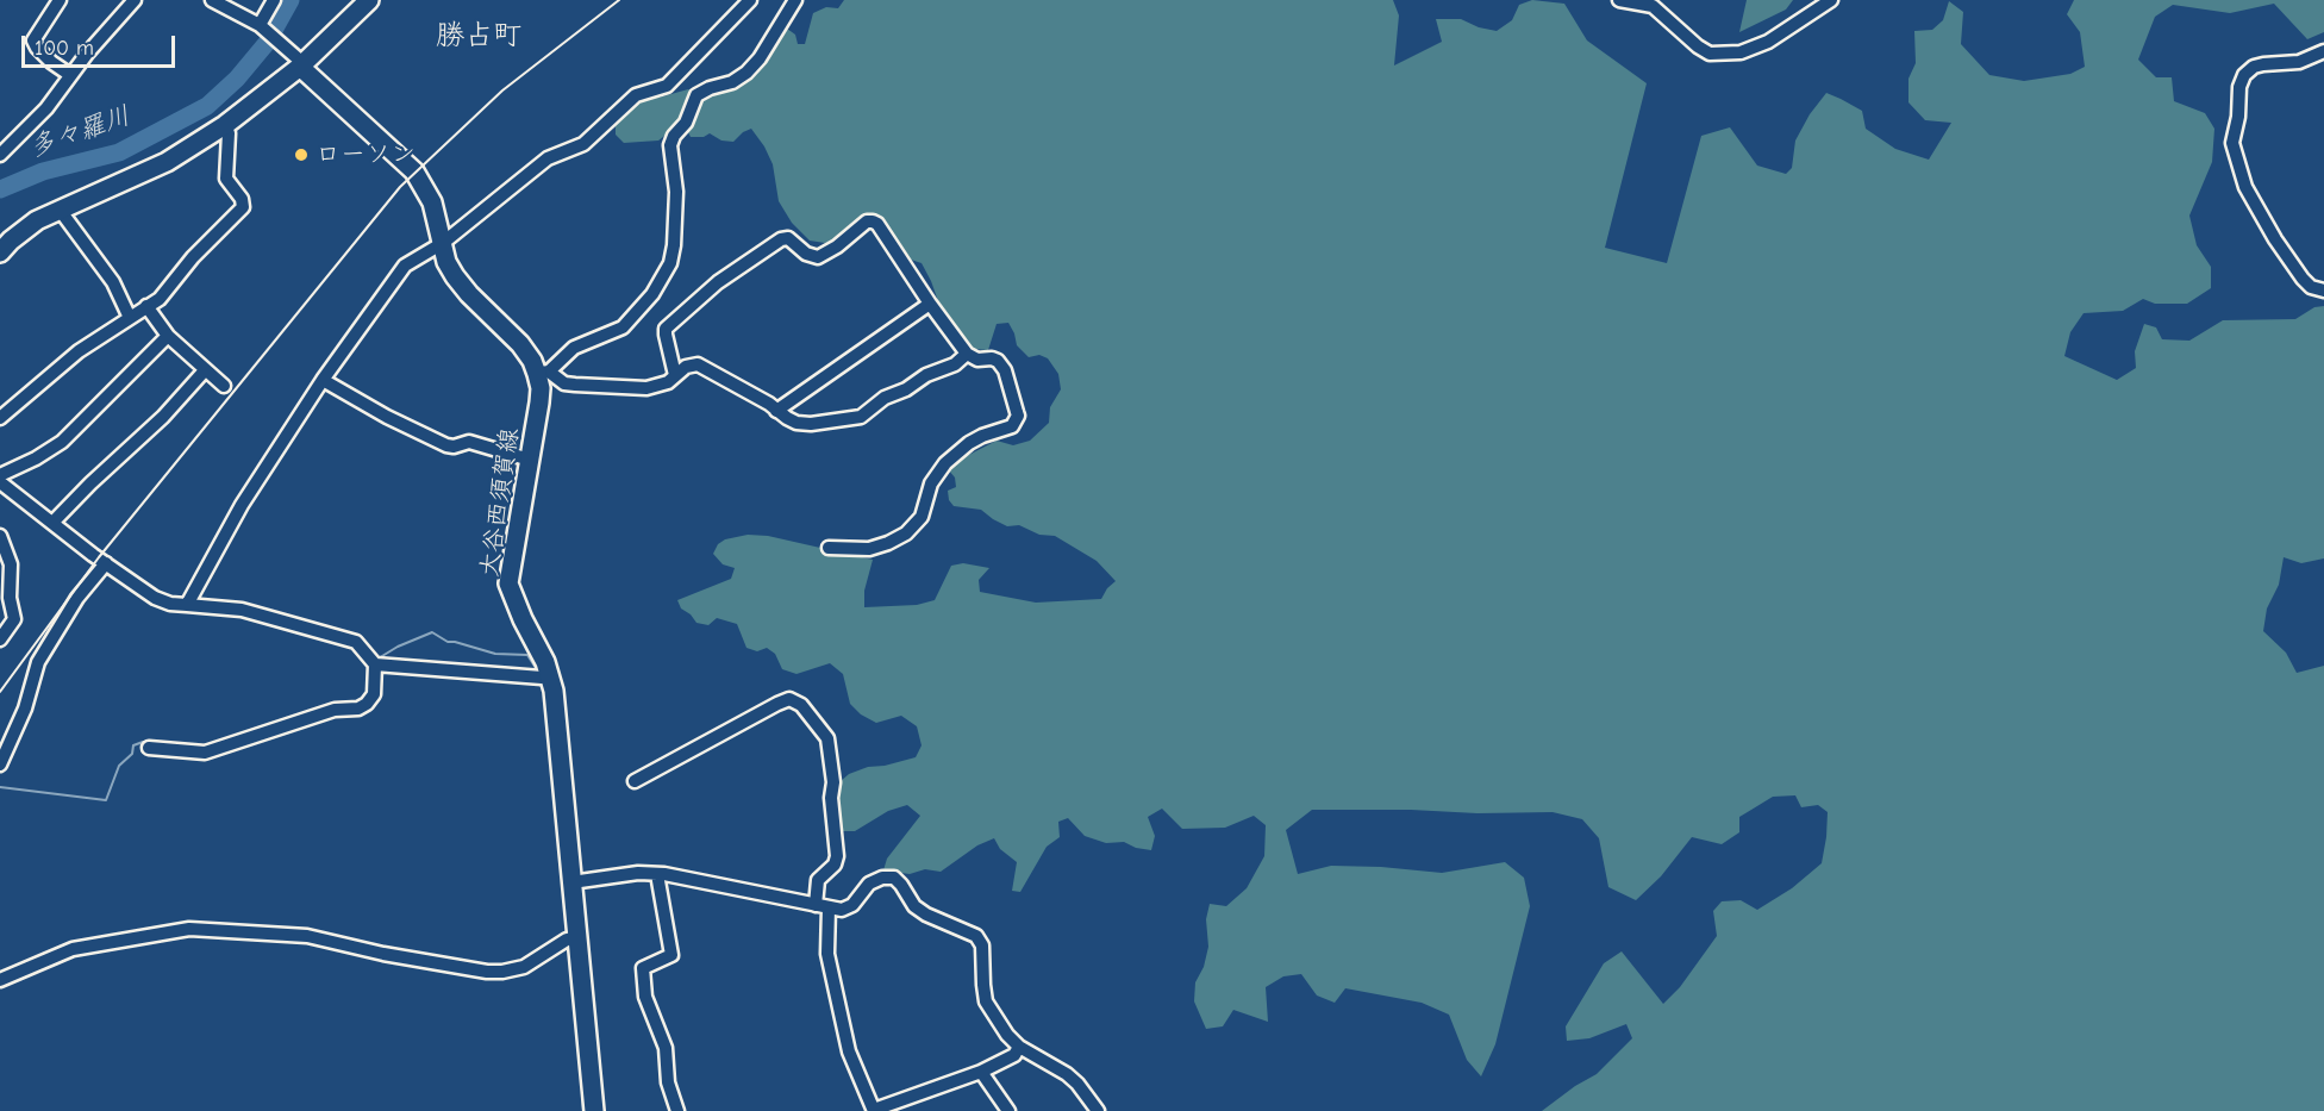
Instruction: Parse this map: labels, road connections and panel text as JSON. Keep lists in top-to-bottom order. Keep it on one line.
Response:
{"streets":{"main road":["大谷西須賀線"]},"districts":["勝占町"],"water":["多々羅川"],"places":["ローソン"],"scale_bar":"100 m"}
